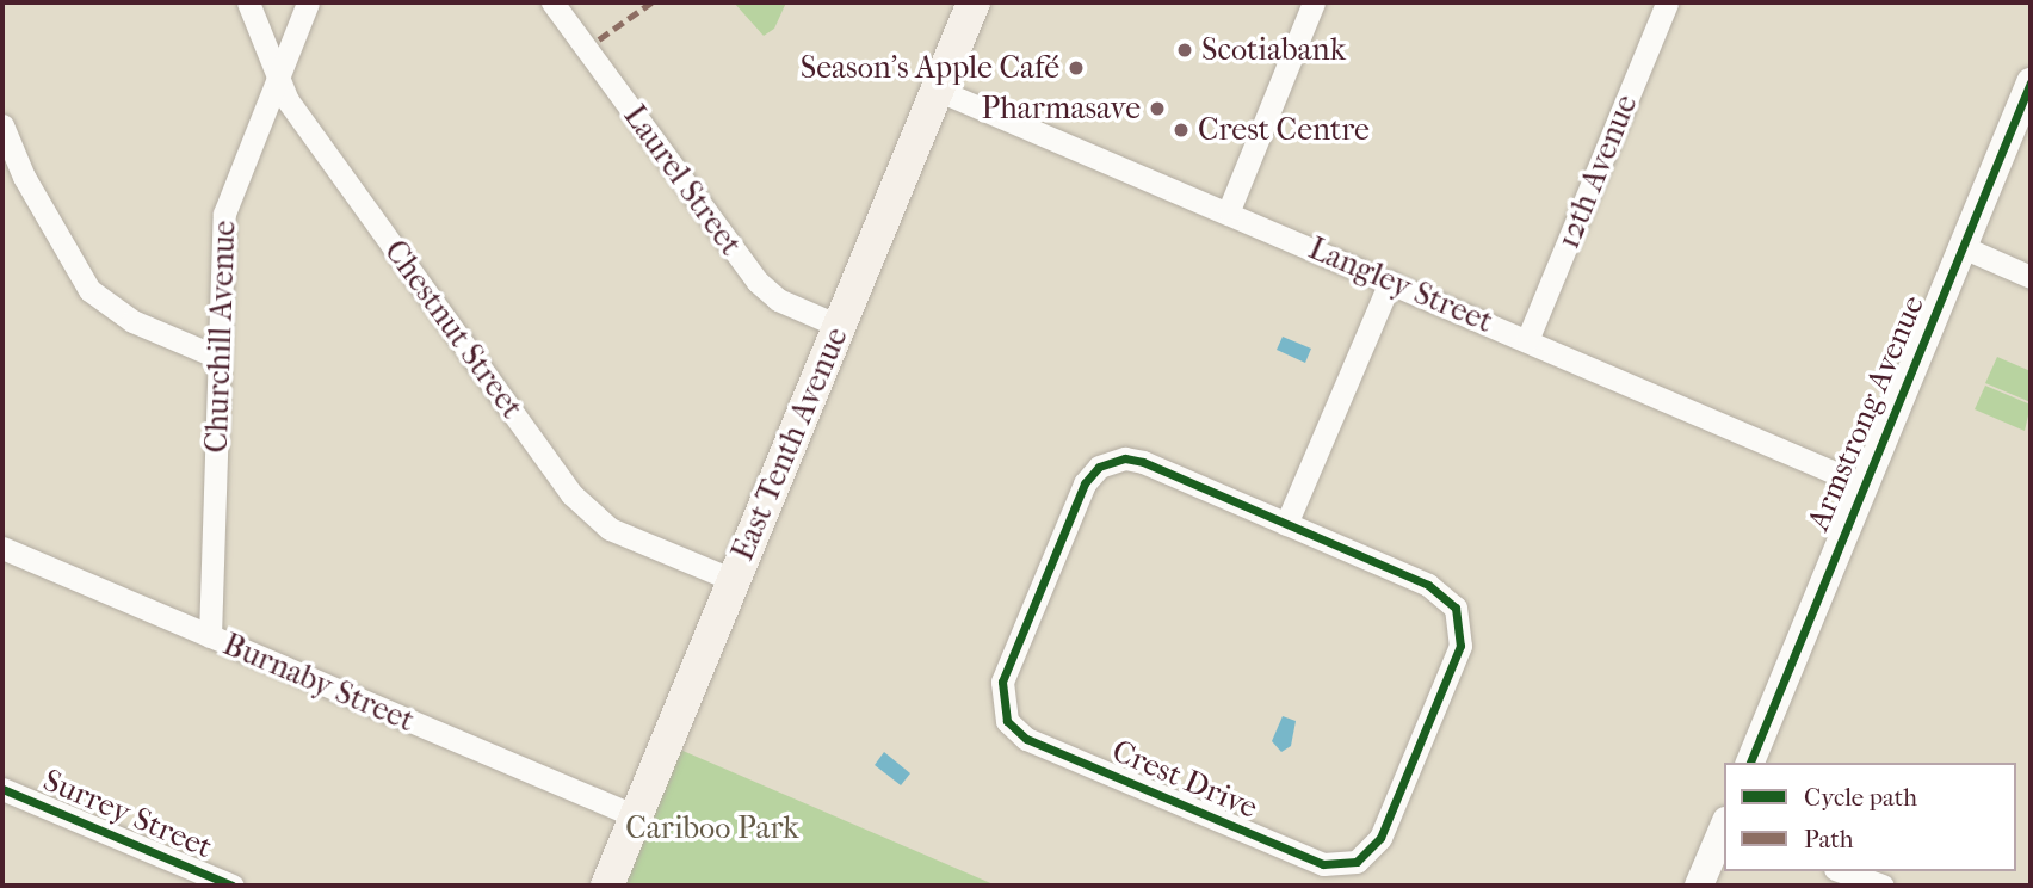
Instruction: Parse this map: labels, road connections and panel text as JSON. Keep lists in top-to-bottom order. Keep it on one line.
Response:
{"streets":{"main road":["East Tenth Avenue"],"street":["12th Avenue","Laurel Street","Langley Street","Chestnut Street","Churchill Avenue","Armstrong Avenue","Burnaby Street","Crest Drive","Surrey Street"]},"crossings":[["12th Avenue","Langley Street"],["Laurel Street","East Tenth Avenue"],["Langley Street","Armstrong Avenue"],["Langley Street","East Tenth Avenue"],["Chestnut Street","Churchill Avenue"],["Chestnut Street","East Tenth Avenue"],["Churchill Avenue","Burnaby Street"],["East Tenth Avenue","Burnaby Street"]],"parks":["Cariboo Park"],"places":["Scotiabank","Season's Apple Café","Pharmasave","Crest Centre"],"legend":["Cycle path","Path"]}
